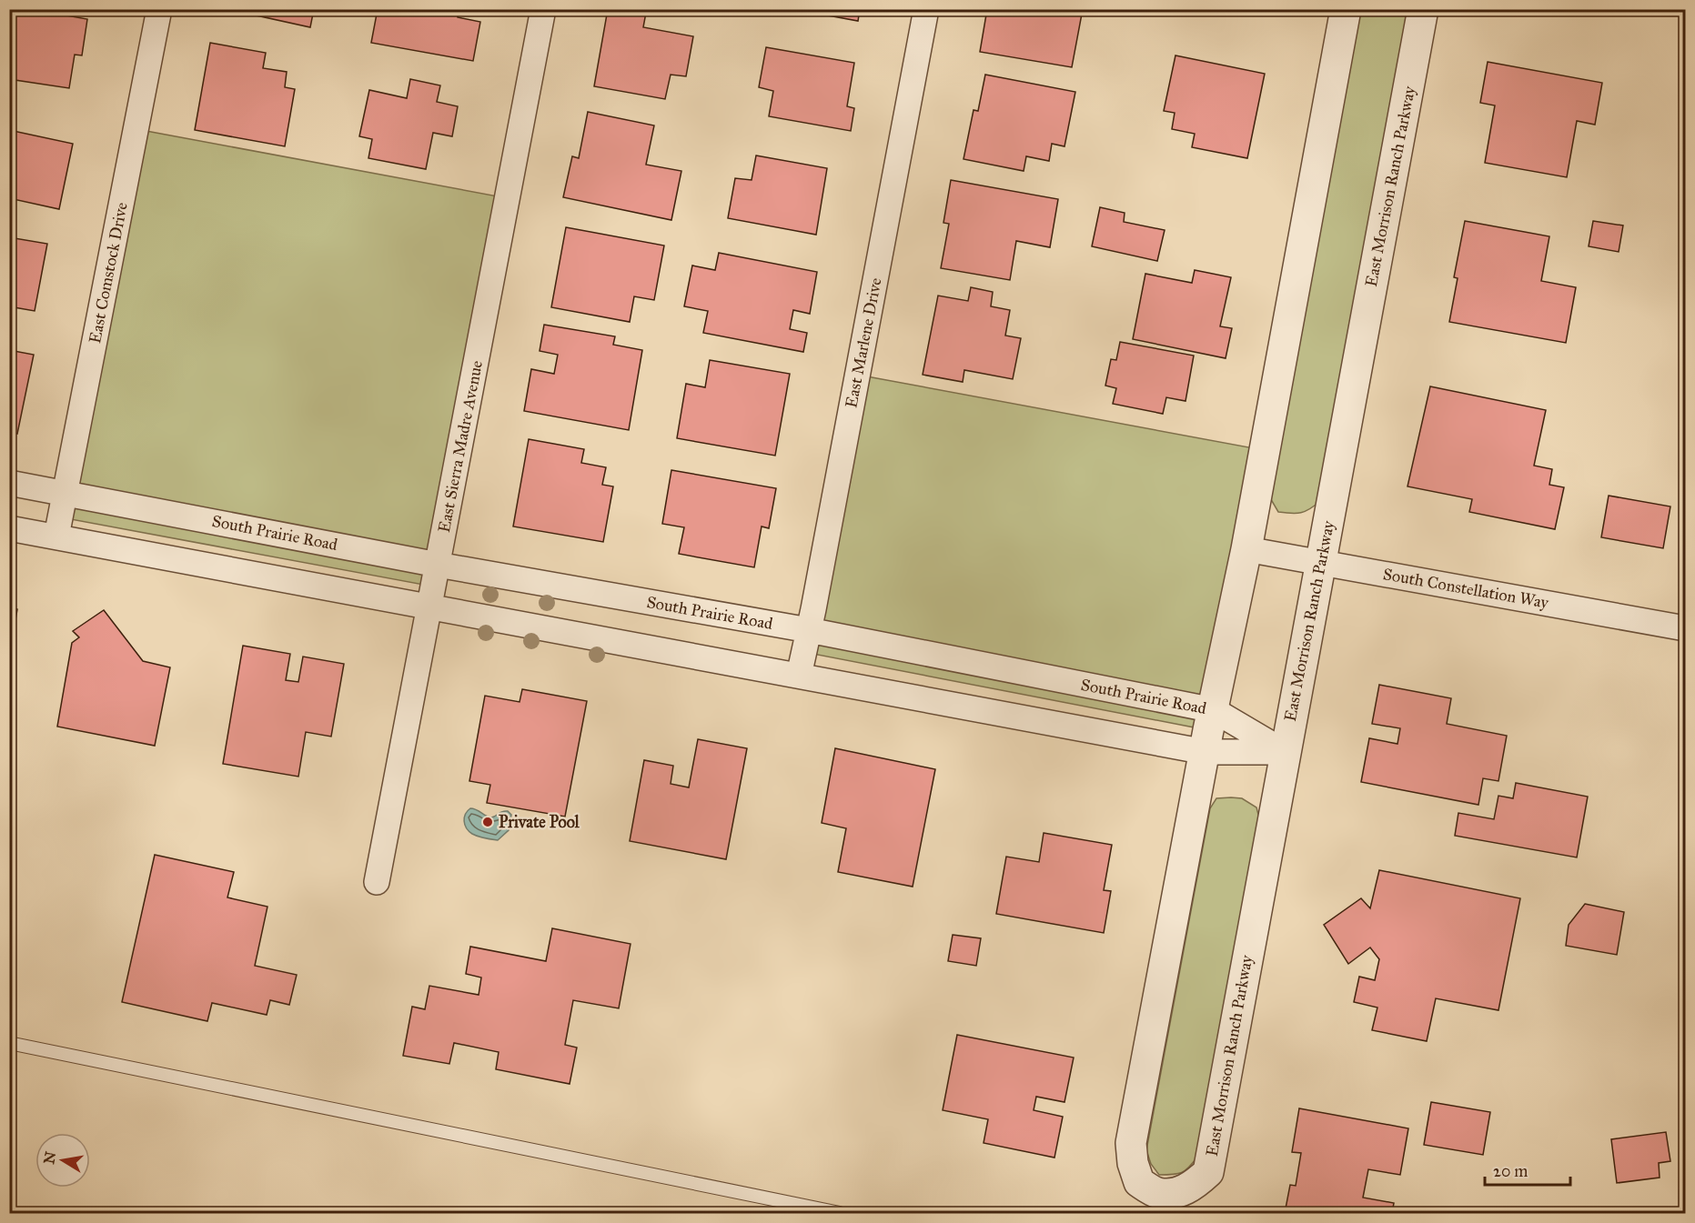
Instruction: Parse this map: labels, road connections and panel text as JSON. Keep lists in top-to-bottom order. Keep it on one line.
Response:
{"streets":{"street":["East Morrison Ranch Parkway","East Comstock Drive","East Marlene Drive","East Sierra Madre Avenue","South Prairie Road","South Constellation Way"]},"crossings":[["East Morrison Ranch Parkway","South Prairie Road"],["East Morrison Ranch Parkway","South Constellation Way"],["East Comstock Drive","South Prairie Road"],["East Marlene Drive","South Prairie Road"],["East Sierra Madre Avenue","South Prairie Road"]],"places":["Private Pool"],"scale_bar":"20 m","north":"left"}
